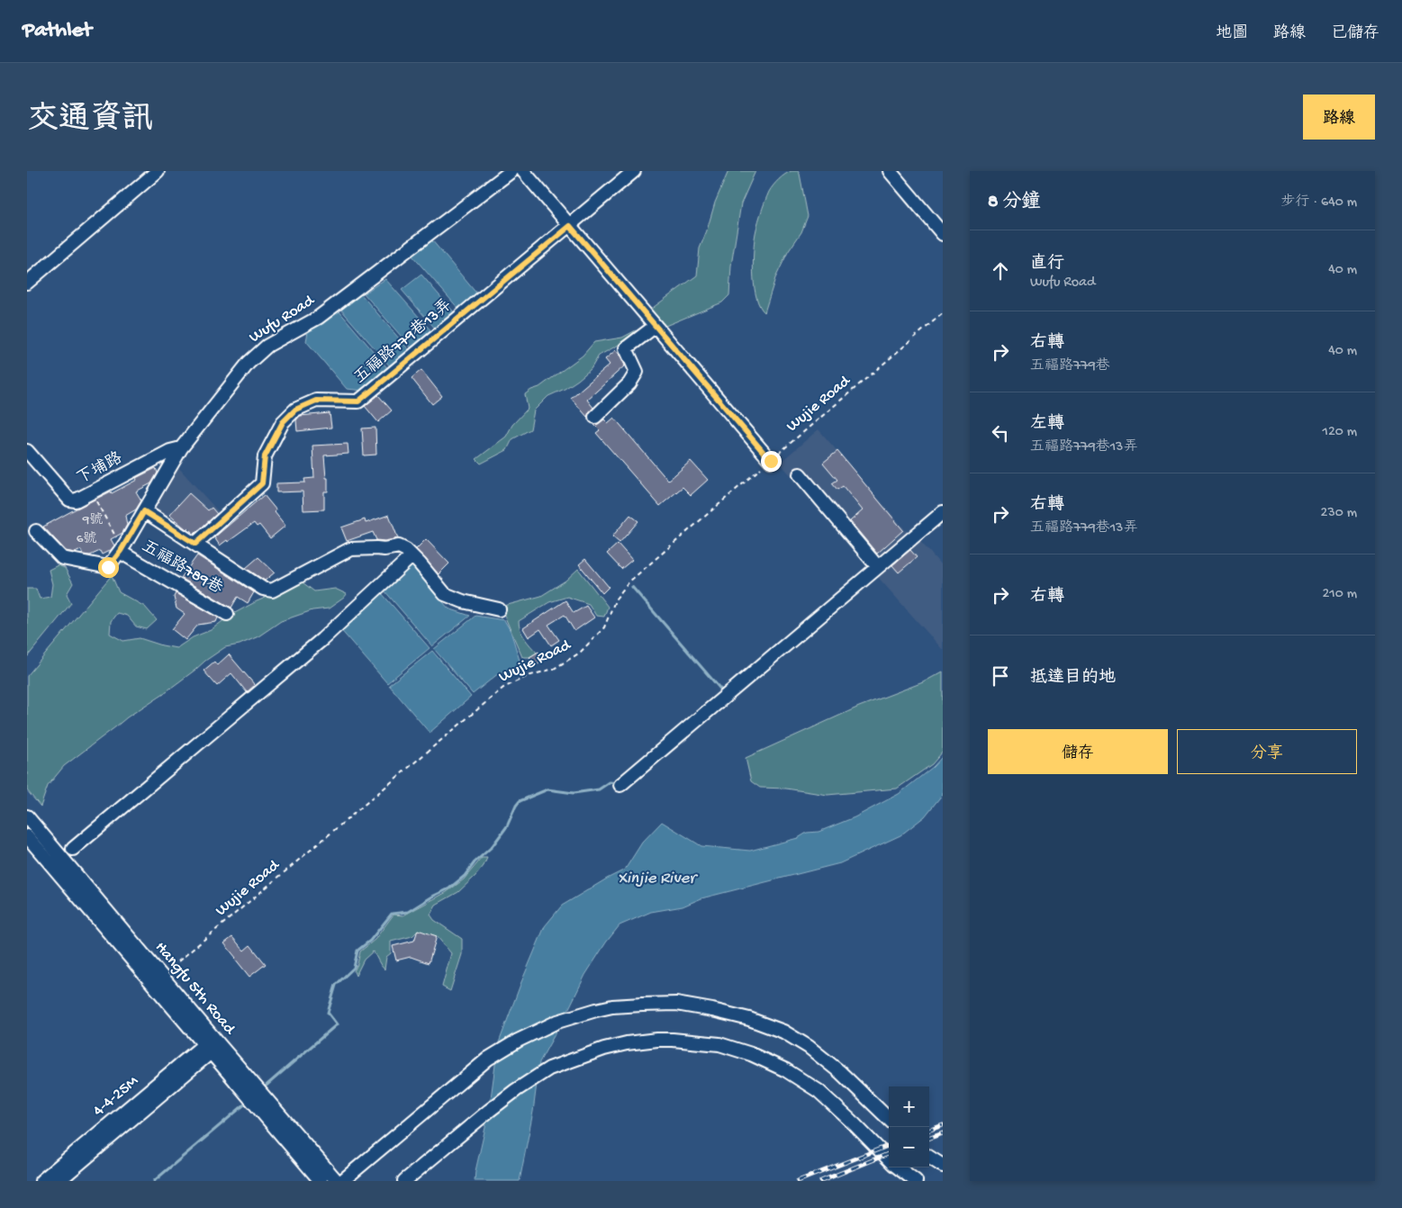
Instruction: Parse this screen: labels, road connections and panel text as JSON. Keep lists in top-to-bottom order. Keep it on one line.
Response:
{"streets":{"street":["Wufu Road","五福路779巷13弄","下埔路","五福路789巷","Hangfu 5th Road","4-4-25M"],"path":["Wujie Road"]},"crossings":[["Wufu Road","下埔路"],["Wufu Road","五福路789巷"],["Hangfu 5th Road","4-4-25M"]],"water":["Xinjie River"],"house_numbers":["9號","6號"],"page":{"header":"Pathlet","nav":["地圖","路線","已儲存"],"title":"交通資訊","buttons":["路線",["儲存","分享"]],"heading":["8 分鐘","步行 · 640 m"],"list":[["直行","Wufu Road","40 m"],["右轉","五福路779巷","40 m"],["左轉","五福路779巷13弄","120 m"],["右轉","五福路779巷13弄","230 m"],["右轉","210 m"],"抵達目的地"],"map_buttons":["+","−"]}}
